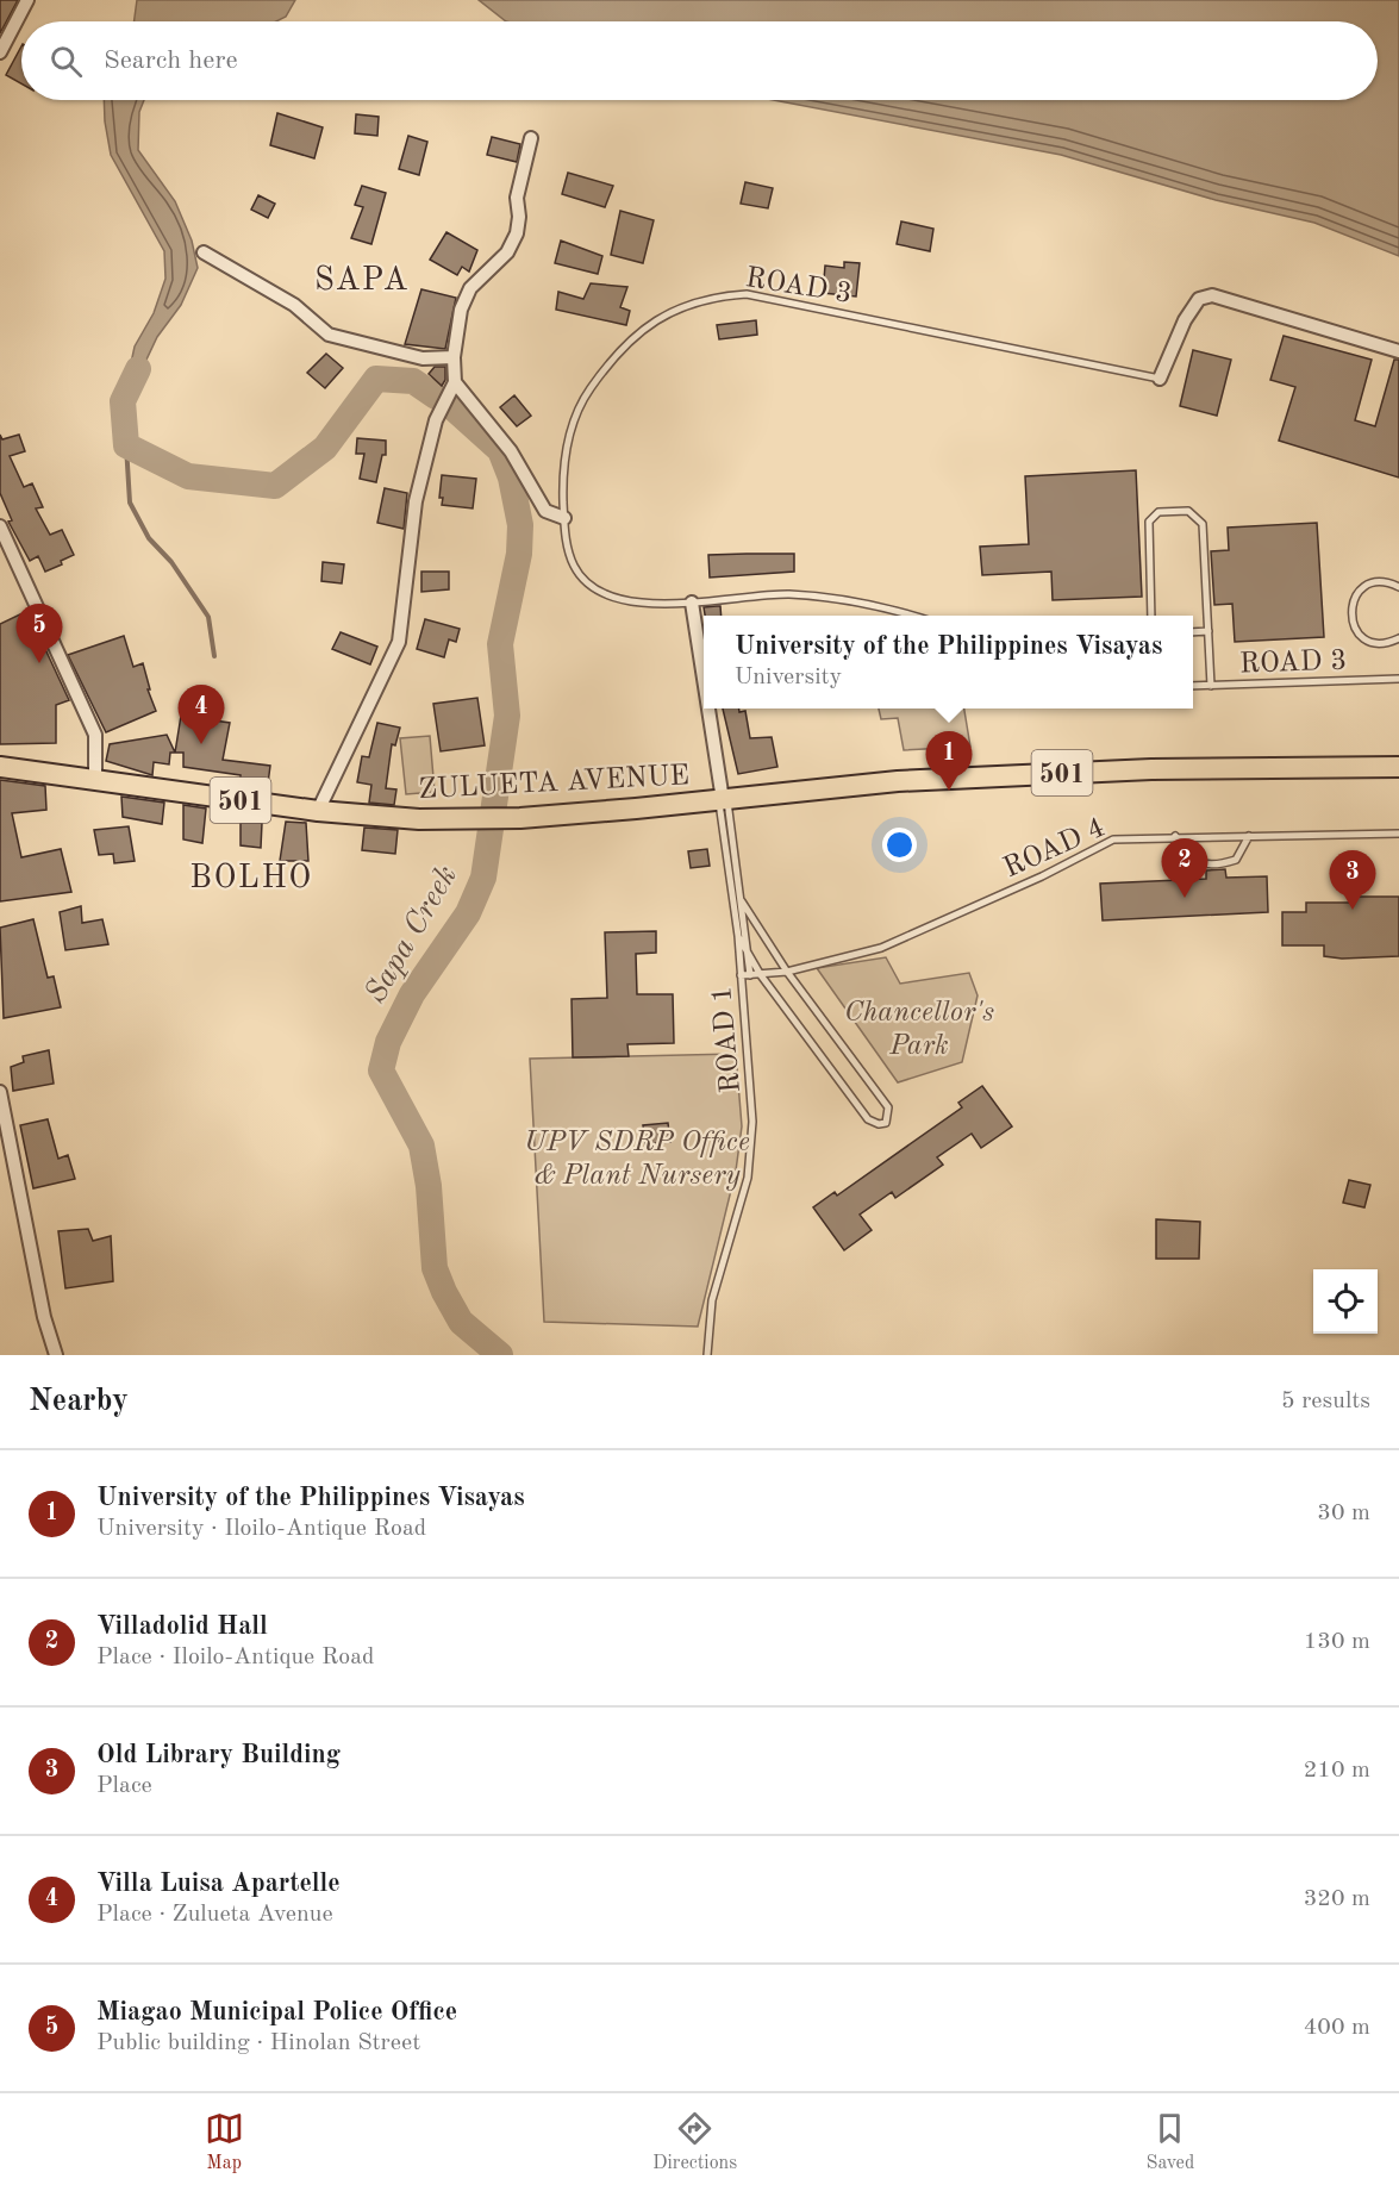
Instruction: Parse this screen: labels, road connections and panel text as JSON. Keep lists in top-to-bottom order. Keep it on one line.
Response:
{"streets":{"main road":["501","ZULUETA AVENUE"],"lane":["ROAD 3","ROAD 4","ROAD 1"]},"crossings":[["501","ZULUETA AVENUE"],["501","ROAD 1"],["ZULUETA AVENUE","ROAD 1"],["ROAD 4","ROAD 1"]],"districts":["SAPA","BOLHO"],"water":["Sapa Creek"],"parks":["Chancellor's Park","UPV SDRP Office & Plant Nursery"],"page":{"search":"Search here","pins":["5","4","1","2","3"],"popup":["University of the Philippines Visayas","University"],"heading":["Nearby","5 results"],"list":[{"mark":"1","name":"University of the Philippines Visayas","note":"University · Iloilo-Antique Road","value":"30 m"},{"mark":"2","name":"Villadolid Hall","note":"Place · Iloilo-Antique Road","value":"130 m"},{"mark":"3","name":"Old Library Building","note":"Place","value":"210 m"},{"mark":"4","name":"Villa Luisa Apartelle","note":"Place · Zulueta Avenue","value":"320 m"},{"mark":"5","name":"Miagao Municipal Police Office","note":"Public building · Hinolan Street","value":"400 m"}],"nav":["Map","Directions","Saved"]}}
